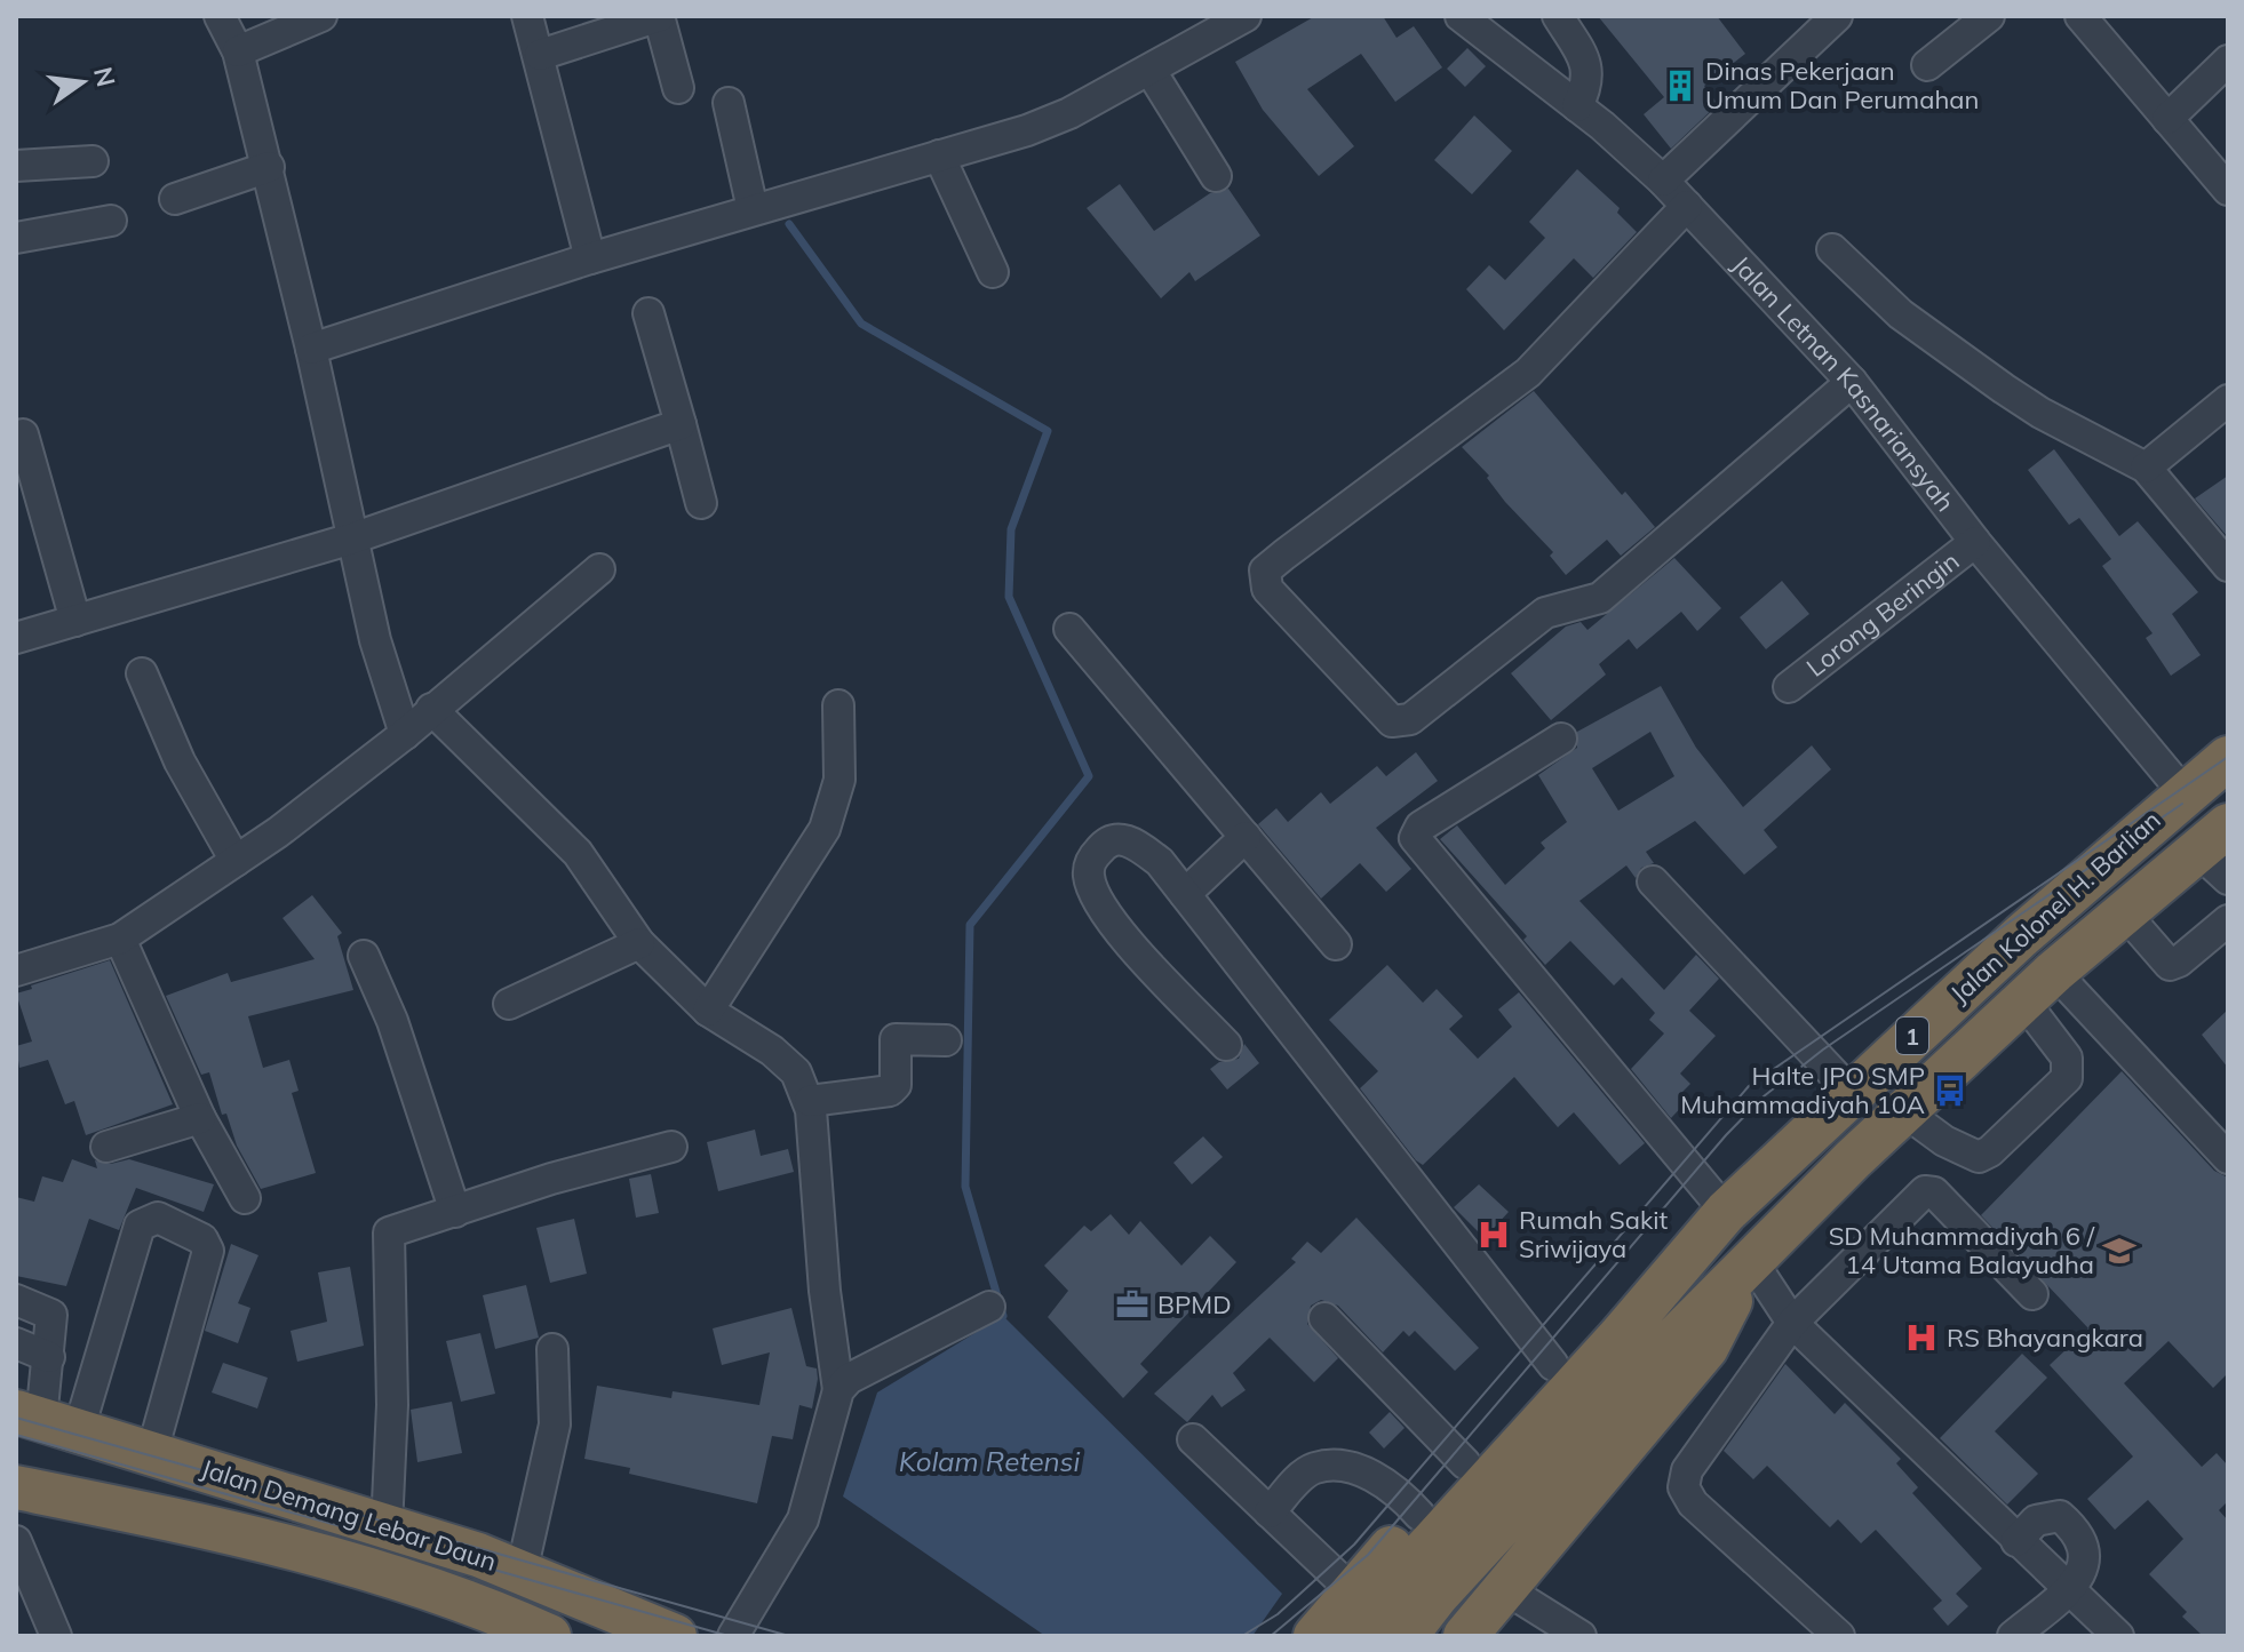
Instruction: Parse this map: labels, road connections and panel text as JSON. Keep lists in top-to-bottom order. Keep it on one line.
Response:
{"streets":{"highway":["Jalan Kolonel H. Barlian","1","Jalan Demang Lebar Daun"],"street":["Jalan Letnan Kasnariansyah","Lorong Beringin"]},"crossings":[["Jalan Letnan Kasnariansyah","Lorong Beringin"],["Jalan Letnan Kasnariansyah","Jalan Kolonel H. Barlian"],["Jalan Kolonel H. Barlian","1"]],"water":["Kolam Retensi"],"places":{"building":["Dinas Pekerjaan Umum Dan Perumahan"],"bus stop":["Halte JPO SMP Muhammadiyah 10A"],"hospital":["Rumah Sakit Sriwijaya","RS Bhayangkara"],"school or university":["SD Muhammadiyah 6 / 14 Utama Balayudha"],"office":["BPMD"]},"north":"right"}
